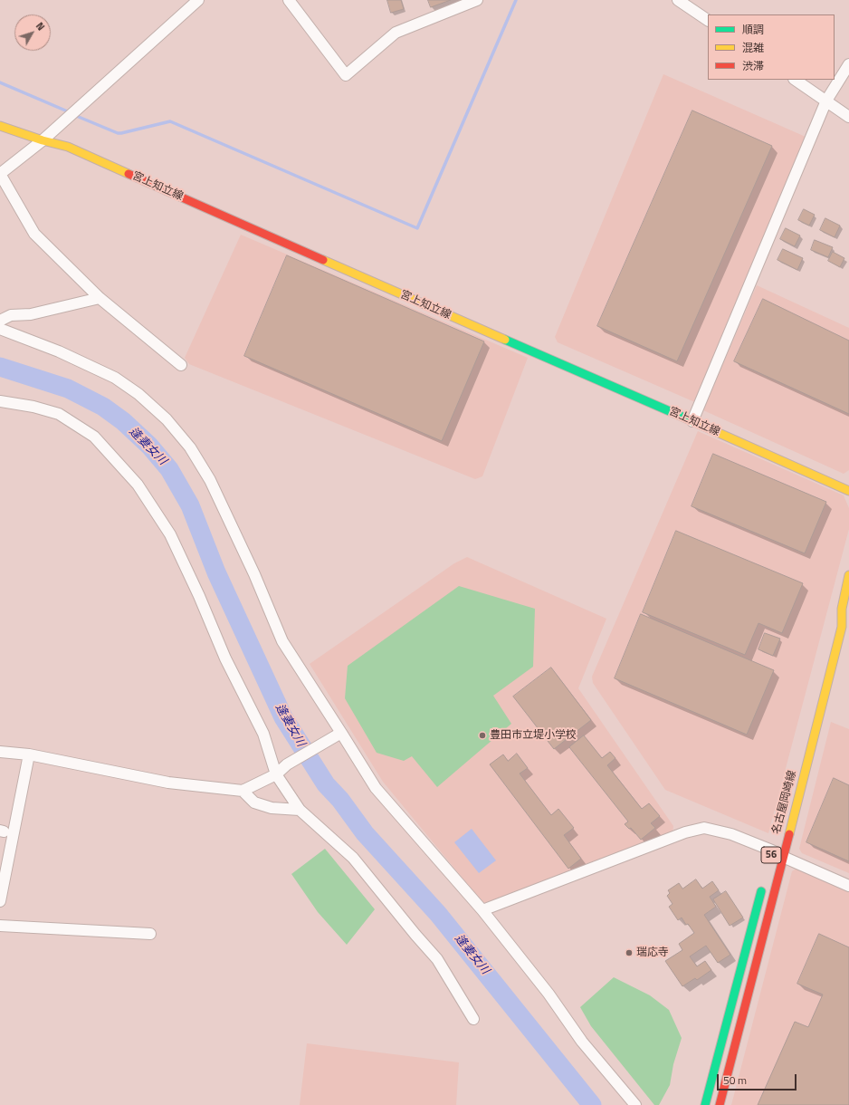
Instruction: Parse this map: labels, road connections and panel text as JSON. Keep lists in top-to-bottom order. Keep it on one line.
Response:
{"streets":{"main road":["宮上知立線","名古屋岡崎線","56"]},"water":["逢妻女川"],"places":["豊田市立堤小学校","瑞応寺"],"legend":["順調","混雑","渋滞"],"scale_bar":"50 m","north":"top right"}
